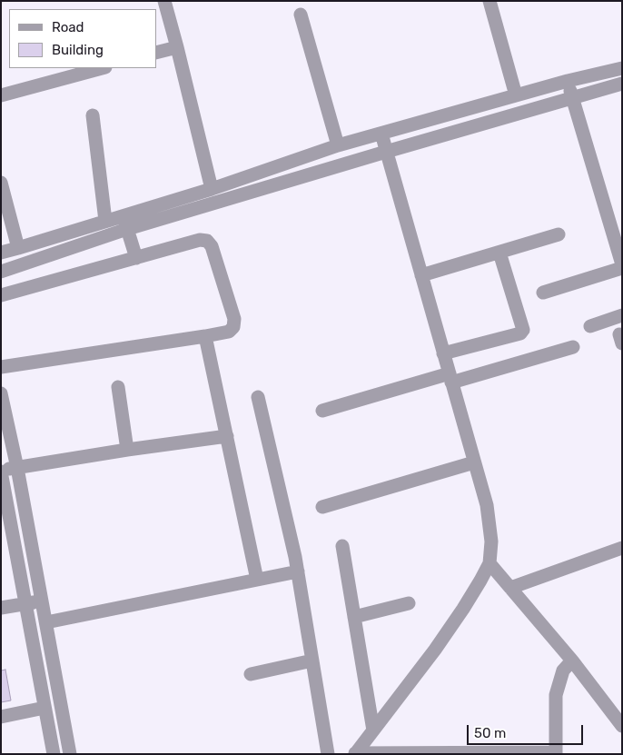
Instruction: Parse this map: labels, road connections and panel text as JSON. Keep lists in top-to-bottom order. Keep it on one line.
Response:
{"legend":["Road","Building"],"scale_bar":"50 m"}
